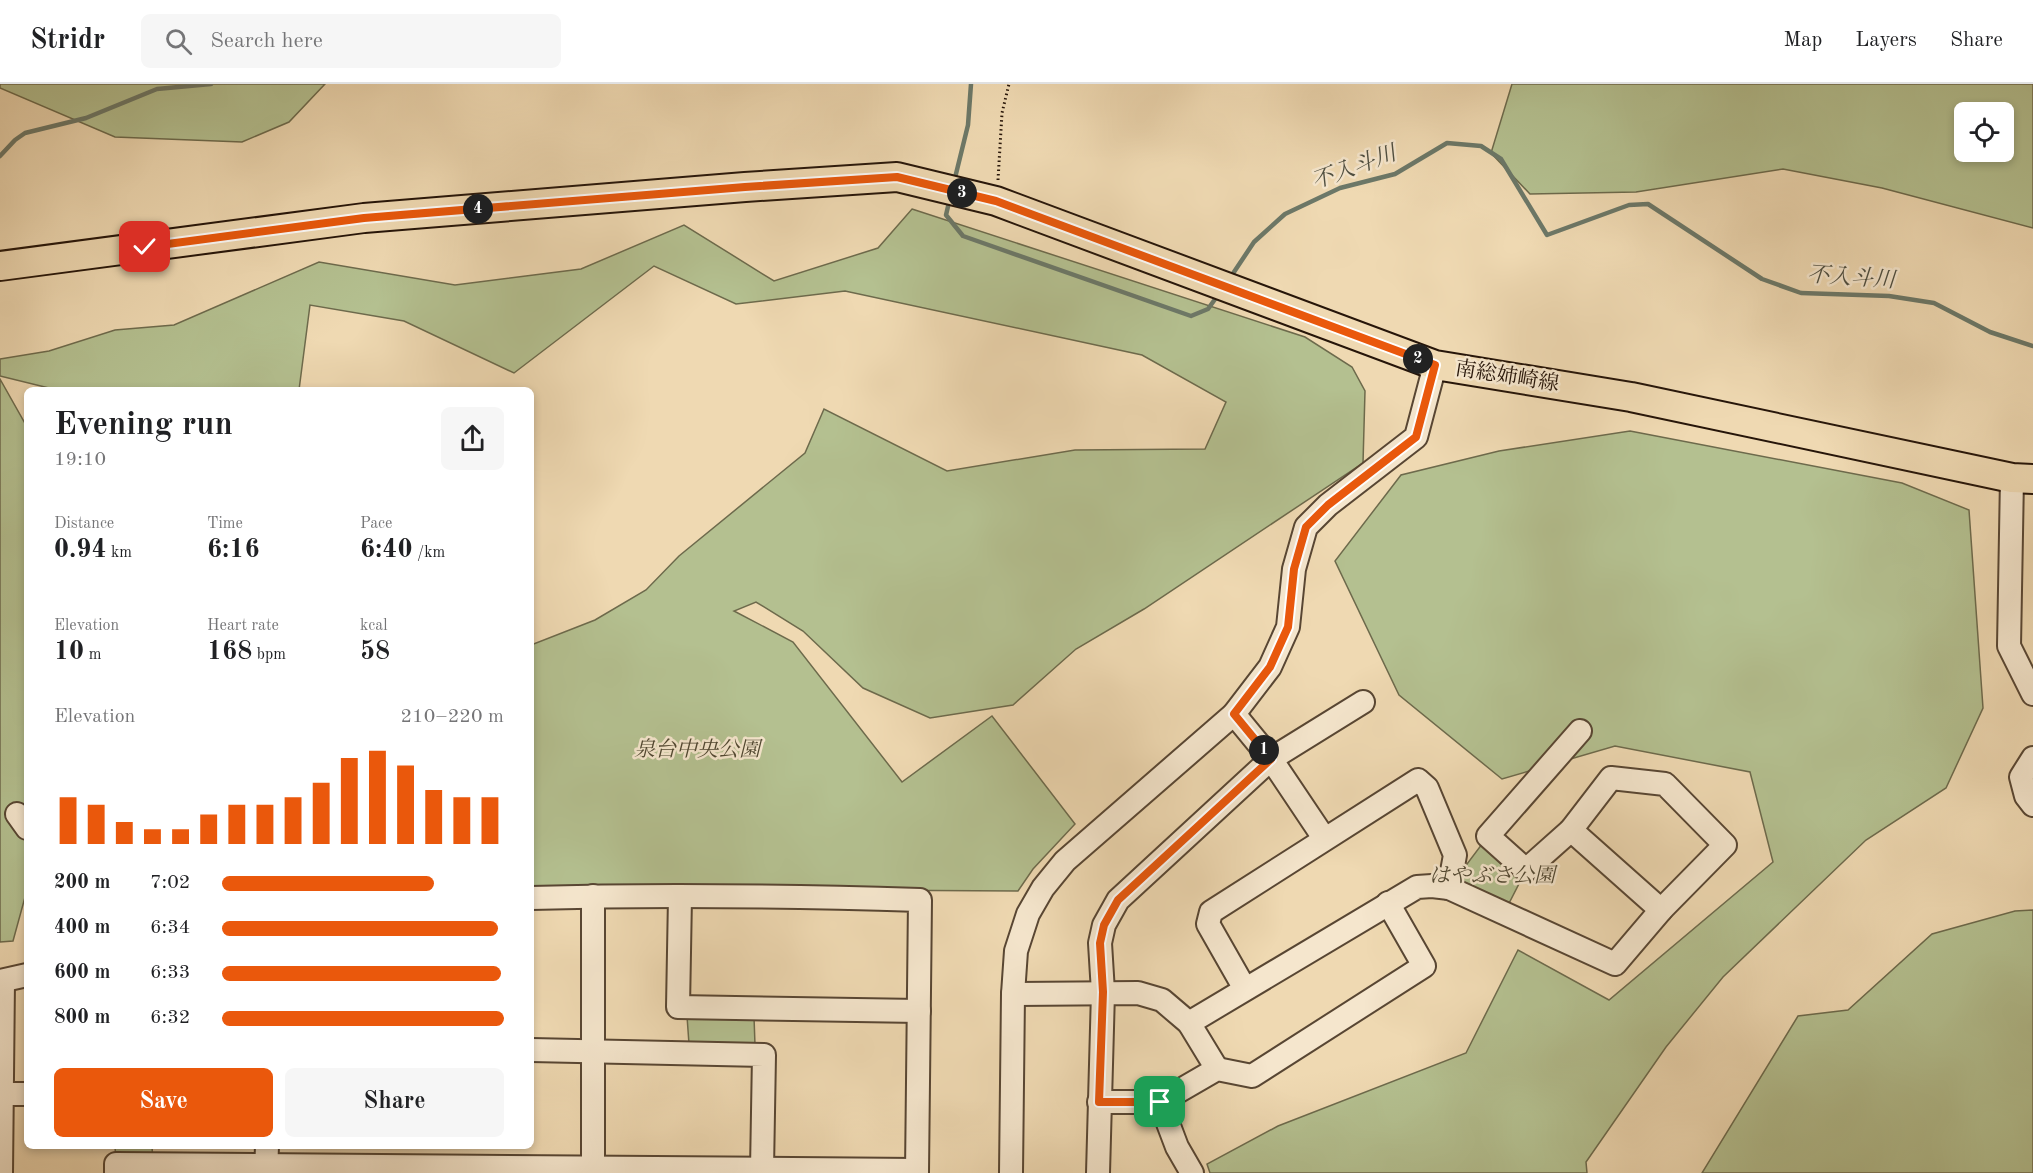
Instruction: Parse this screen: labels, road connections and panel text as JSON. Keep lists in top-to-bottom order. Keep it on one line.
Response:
{"streets":{"main road":["南総姉崎線"]},"water":["不入斗川"],"parks":["泉台中央公園","はやぶさ公園"],"page":{"header":"Stridr","search":"Search here","nav":["Map","Layers","Share"],"pins":["3","4","2","1"],"heading":["Evening run","19:10"],"stats":[["Distance","0.94 km"],["Time","6:16"],["Pace","6:40 /km"],["Elevation","10 m"],["Heart rate","168 bpm"],["kcal","58"]],"chart":["Elevation","210–220 m"],"list":[{"name":"200 m","note":"7:02"},{"name":"400 m","note":"6:34"},{"name":"600 m","note":"6:33"},{"name":"800 m","note":"6:32"}],"buttons":["Save","Share"]}}
